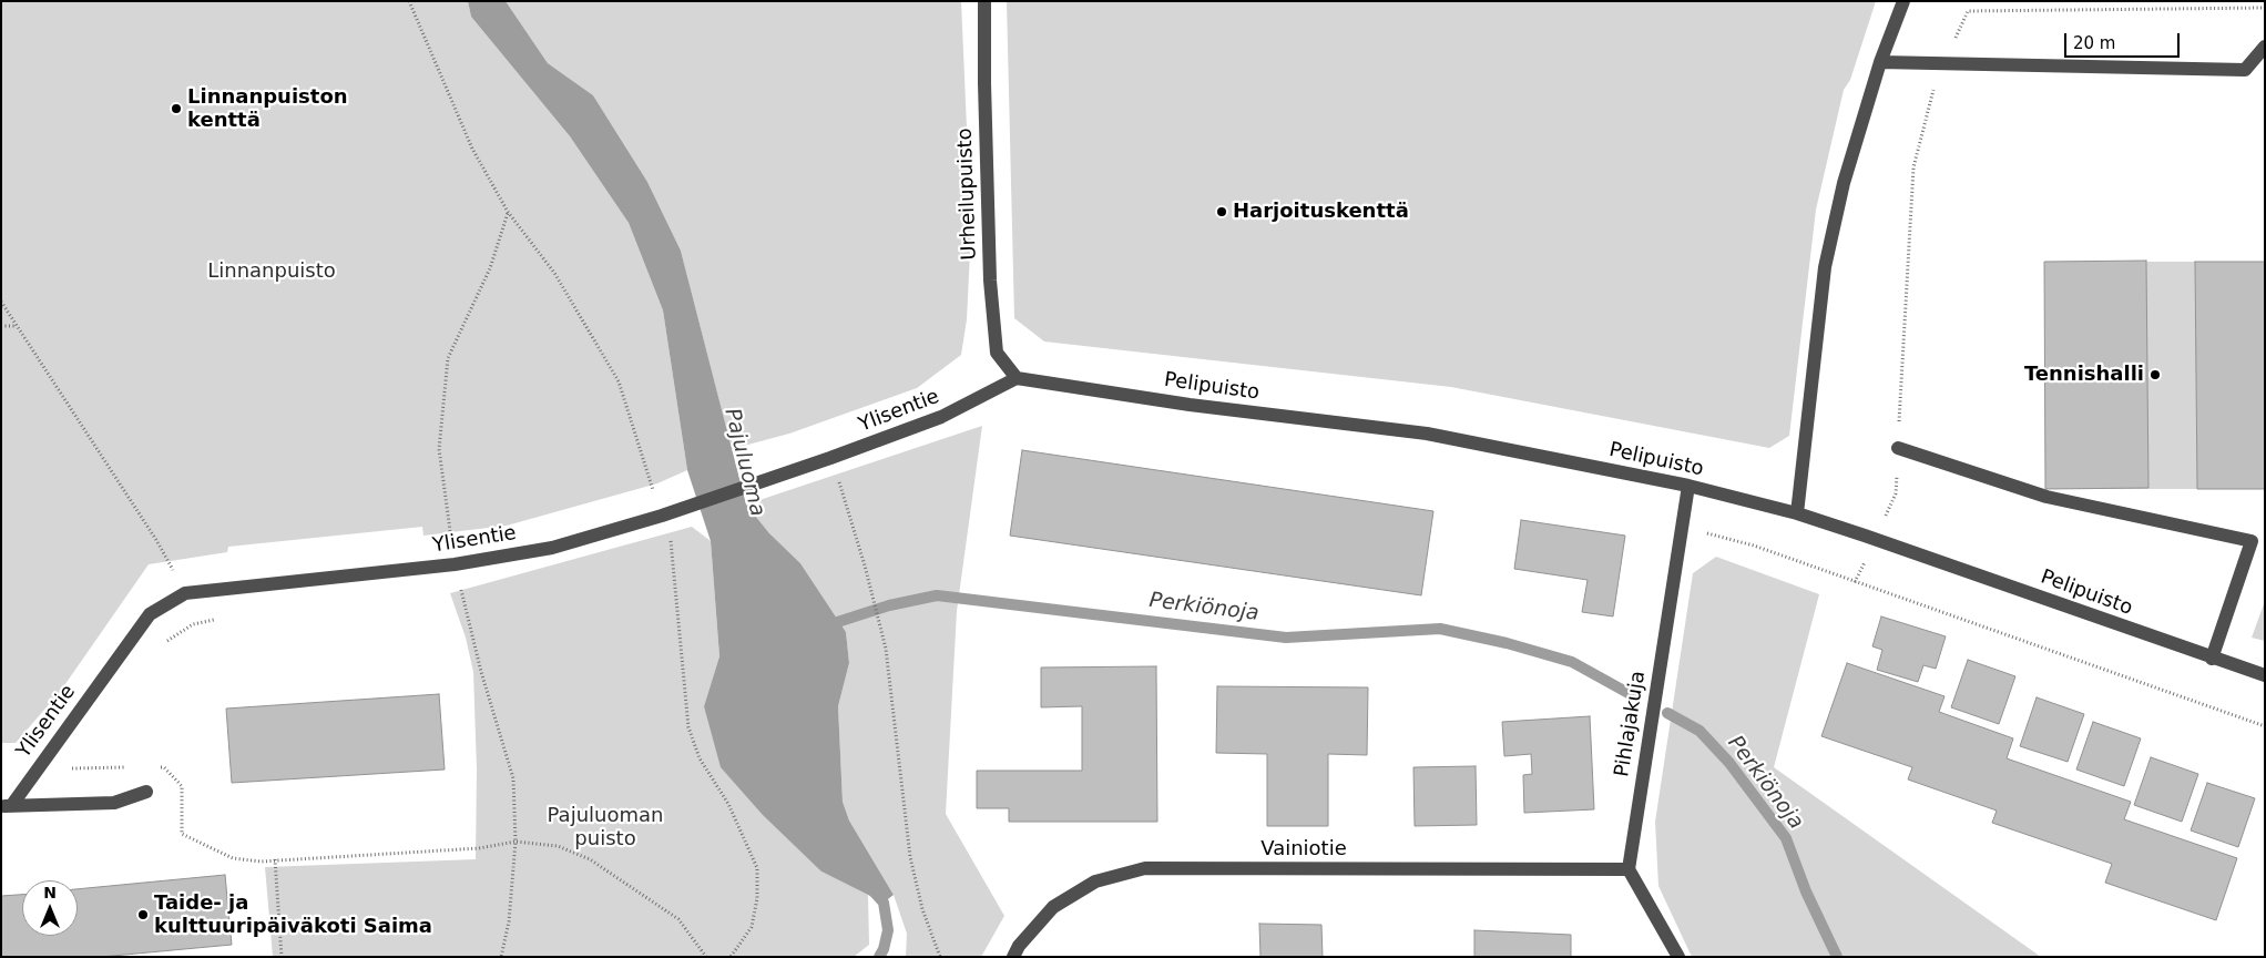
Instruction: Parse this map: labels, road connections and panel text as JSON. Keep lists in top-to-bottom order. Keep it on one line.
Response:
{"streets":{"street":["Urheilupuisto","Pelipuisto","Ylisentie","Pihlajakuja","Vainiotie"]},"crossings":[["Urheilupuisto","Pelipuisto"],["Urheilupuisto","Ylisentie"],["Pelipuisto","Ylisentie"],["Pelipuisto","Pihlajakuja"],["Pihlajakuja","Vainiotie"]],"water":["Pajuluoma","Perkiönoja"],"parks":["Linnanpuisto","Pajuluoman puisto"],"places":["Linnanpuiston kenttä","Harjoituskenttä","Tennishalli","Taide- ja kulttuuripäiväkoti Saima"],"scale_bar":"20 m","north":"top"}
